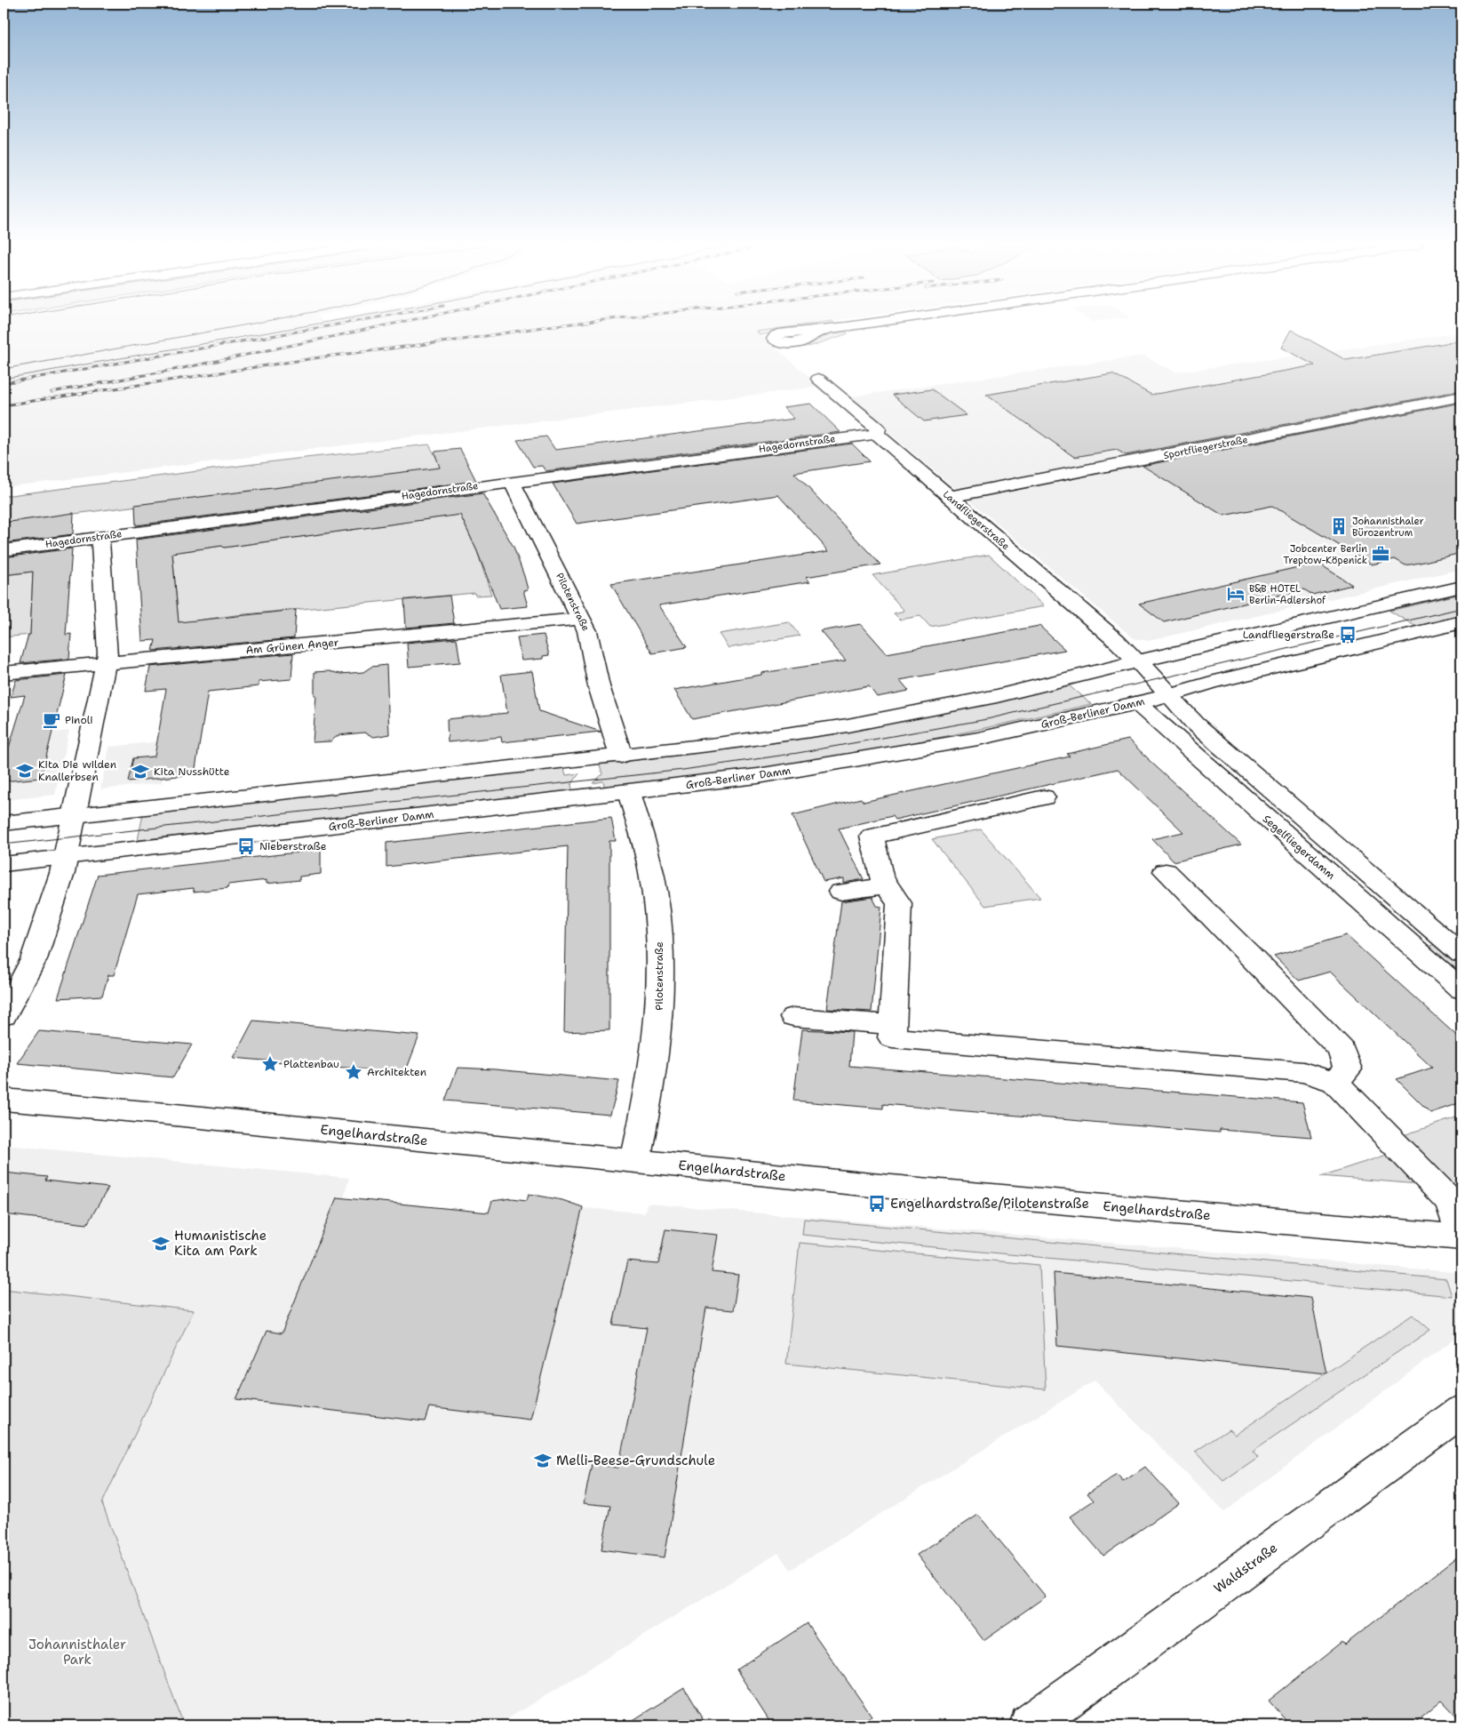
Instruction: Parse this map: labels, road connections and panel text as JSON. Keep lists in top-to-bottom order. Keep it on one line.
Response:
{"streets":{"street":["Hagedornstraße","Sportfliegerstraße","Landfliegerstraße","Pilotenstraße","Am Grünen Anger","Groß-Berliner Damm","Segelfliegerdamm","Engelhardstraße","Waldstraße"]},"crossings":[["Hagedornstraße","Landfliegerstraße"],["Hagedornstraße","Pilotenstraße"],["Sportfliegerstraße","Landfliegerstraße"],["Landfliegerstraße","Groß-Berliner Damm"],["Pilotenstraße","Am Grünen Anger"],["Pilotenstraße","Groß-Berliner Damm"],["Pilotenstraße","Engelhardstraße"],["Groß-Berliner Damm","Segelfliegerdamm"]],"parks":["Johannisthaler Park"],"places":{"building":["Johannisthaler Bürozentrum"],"office":["Jobcenter Berlin Treptow-Köpenick"],"hotel":["B&B HOTEL Berlin-Adlershof"],"bus stop":["Landfliegerstraße","Nieberstraße","Engelhardstraße/Pilotenstraße"],"cafe":["Pinoli"],"school or university":["Kita Die wilden Knallerbsen","Kita Nusshütte","Humanistische Kita am Park","Melli-Beese-Grundschule"],"place":["Plattenbau","Architekten"]}}
